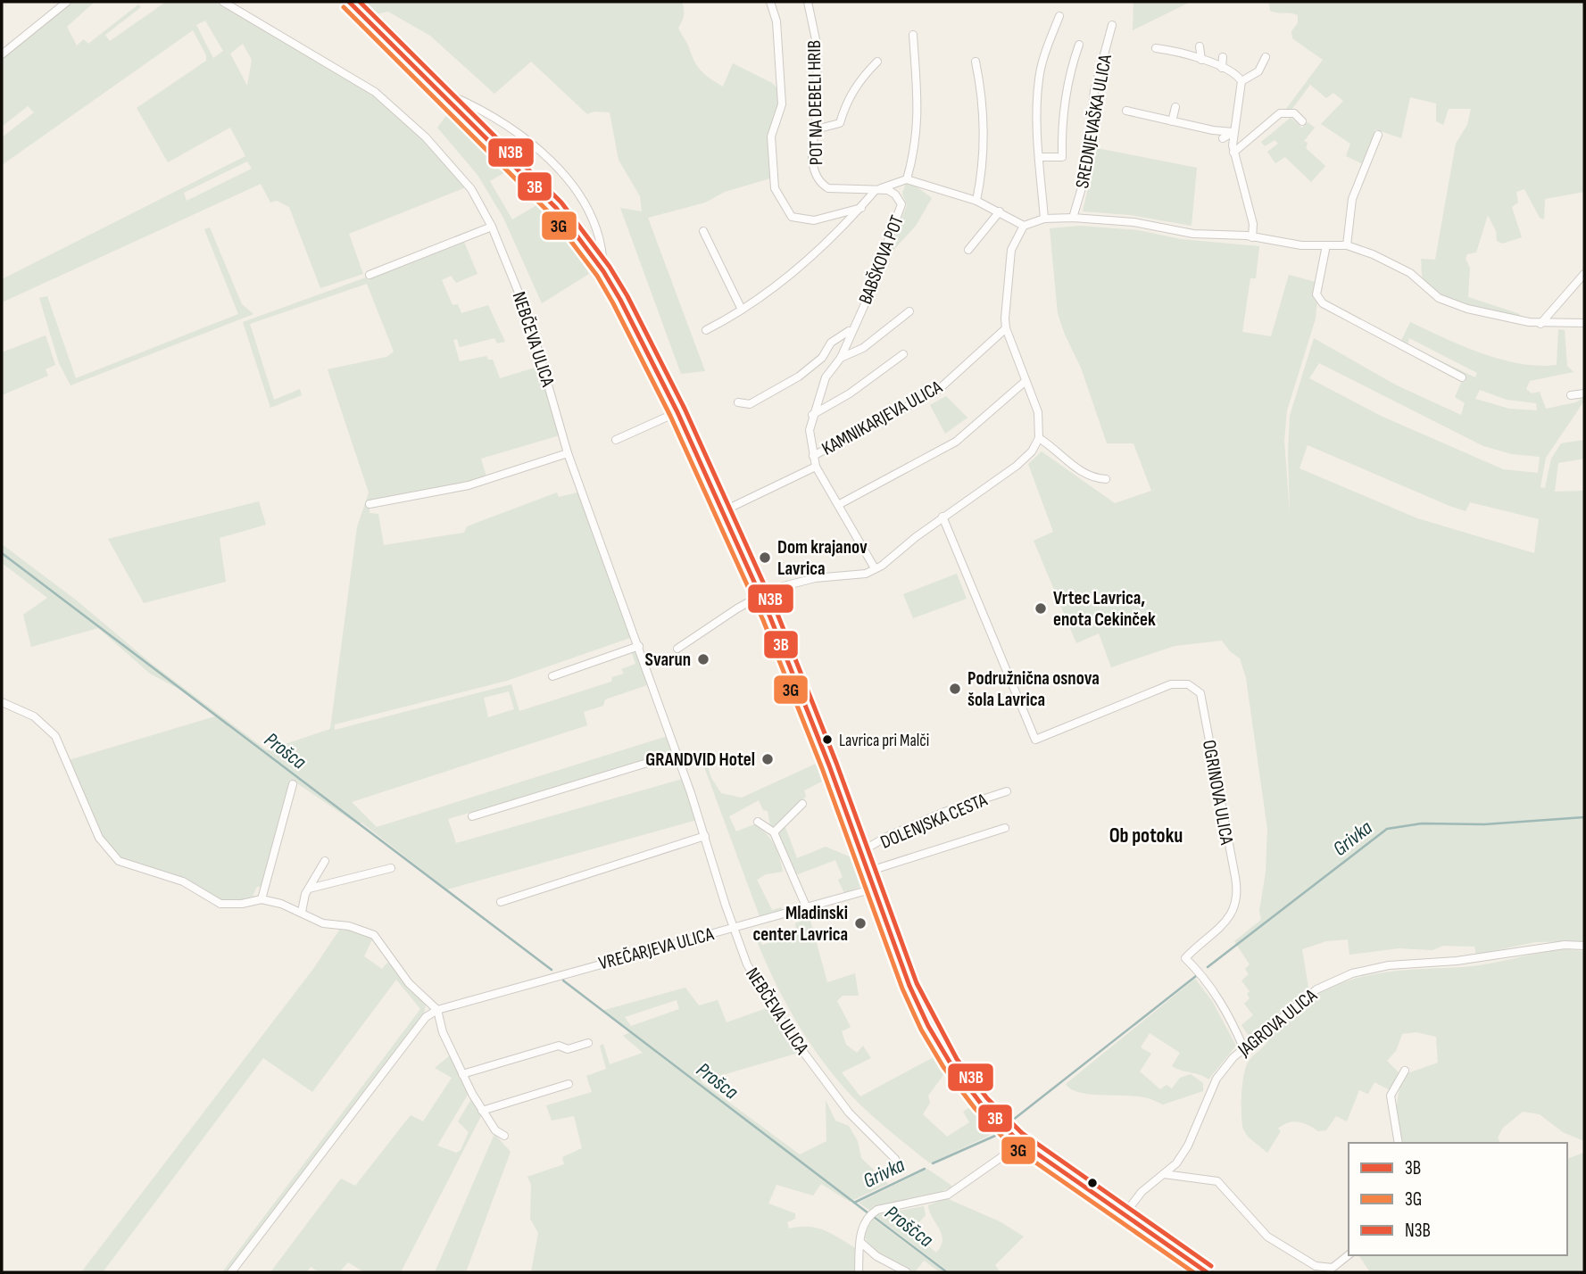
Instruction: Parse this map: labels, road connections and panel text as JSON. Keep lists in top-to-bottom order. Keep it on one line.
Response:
{"streets":{"main road":["DOLENJSKA CESTA"],"street":["POT NA DEBELI HRIB","SREDNJEVAŠKA ULICA","BABŠKOVA POT","NEBČEVA ULICA","KAMNIKARJEVA ULICA","OGRINOVA ULICA","VREČARJEVA ULICA","JAGROVA ULICA"]},"crossings":[["POT NA DEBELI HRIB","BABŠKOVA POT"],["BABŠKOVA POT","KAMNIKARJEVA ULICA"],["NEBČEVA ULICA","VREČARJEVA ULICA"],["OGRINOVA ULICA","JAGROVA ULICA"],["DOLENJSKA CESTA","VREČARJEVA ULICA"],["DOLENJSKA CESTA","JAGROVA ULICA"]],"districts":["Ob potoku"],"water":["Prošca","Grivka","Proščca"],"places":["Dom krajanov Lavrica","Vrtec Lavrica, enota Cekinček","Svarun","Podružnična osnova šola Lavrica","Lavrica pri Malči","GRANDVID Hotel","Mladinski center Lavrica"],"lines":["transit line 3B","transit line N3B","transit line 3G"],"legend":["3B","3G","N3B"]}
